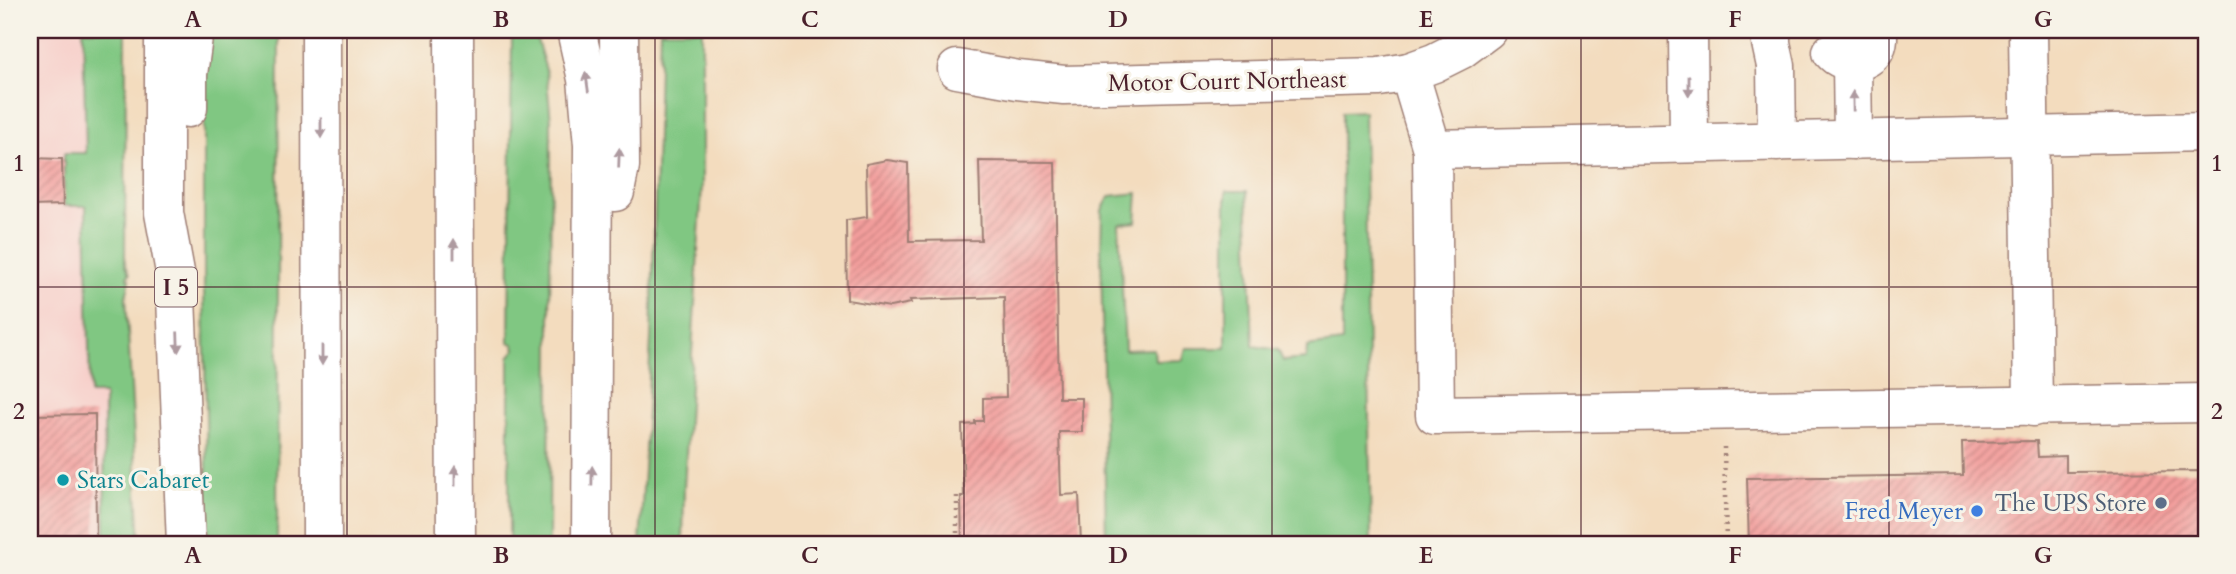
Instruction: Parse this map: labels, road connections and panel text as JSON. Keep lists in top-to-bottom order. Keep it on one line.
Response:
{"streets":{"main road":["Motor Court Northeast","I 5"]},"places":["Stars Cabaret","The UPS Store","Fred Meyer"],"grid":{"columns":["A","B","C","D","E","F","G"],"rows":["1","2"]}}
